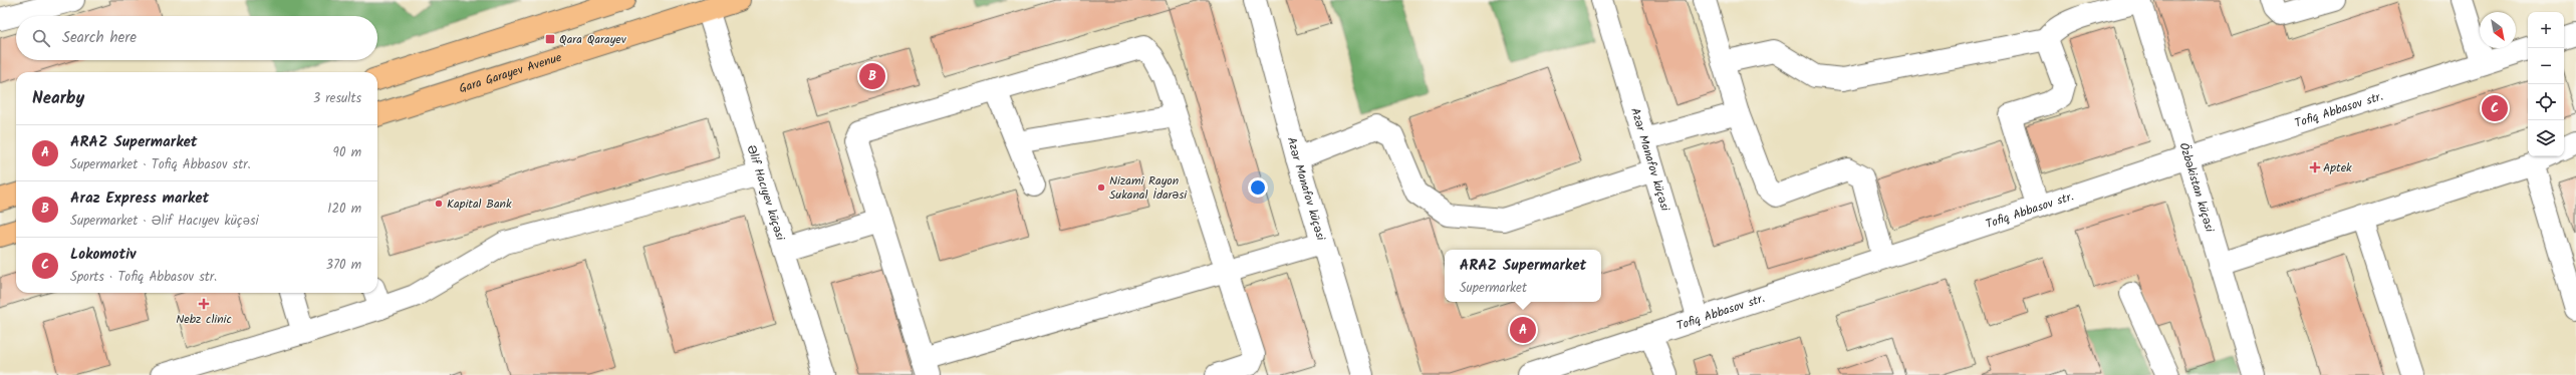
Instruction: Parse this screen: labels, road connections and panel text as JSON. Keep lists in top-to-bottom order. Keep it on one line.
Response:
{"streets":{"main road":["Gara Garayev Avenue"],"street":["Tofiq Abbasov str.","Azər Manafov küçəsi","Özbəkistan küçəsi","Əlif Hacıyev küçəsi"]},"crossings":[["Gara Garayev Avenue","Əlif Hacıyev küçəsi"],["Tofiq Abbasov str.","Azər Manafov küçəsi"],["Tofiq Abbasov str.","Özbəkistan küçəsi"]],"places":{"transit":["Qara Qarayev"],"health":["Aptek","Nebz clinic"],"other":["Nizami Rayon Sukanal İdarəsi","Kapital Bank"]},"north":"bottom right","page":{"map_buttons":["+","−"],"search":"Search here","pins":["B","C","A"],"heading":["Nearby","3 results"],"list":[{"mark":"A","name":"ARAZ Supermarket","note":"Supermarket · Tofiq Abbasov str.","value":"90 m"},{"mark":"B","name":"Araz Express market","note":"Supermarket · Əlif Hacıyev küçəsi","value":"120 m"},{"mark":"C","name":"Lokomotiv","note":"Sports · Tofiq Abbasov str.","value":"370 m"}],"popup":["ARAZ Supermarket","Supermarket"]}}
